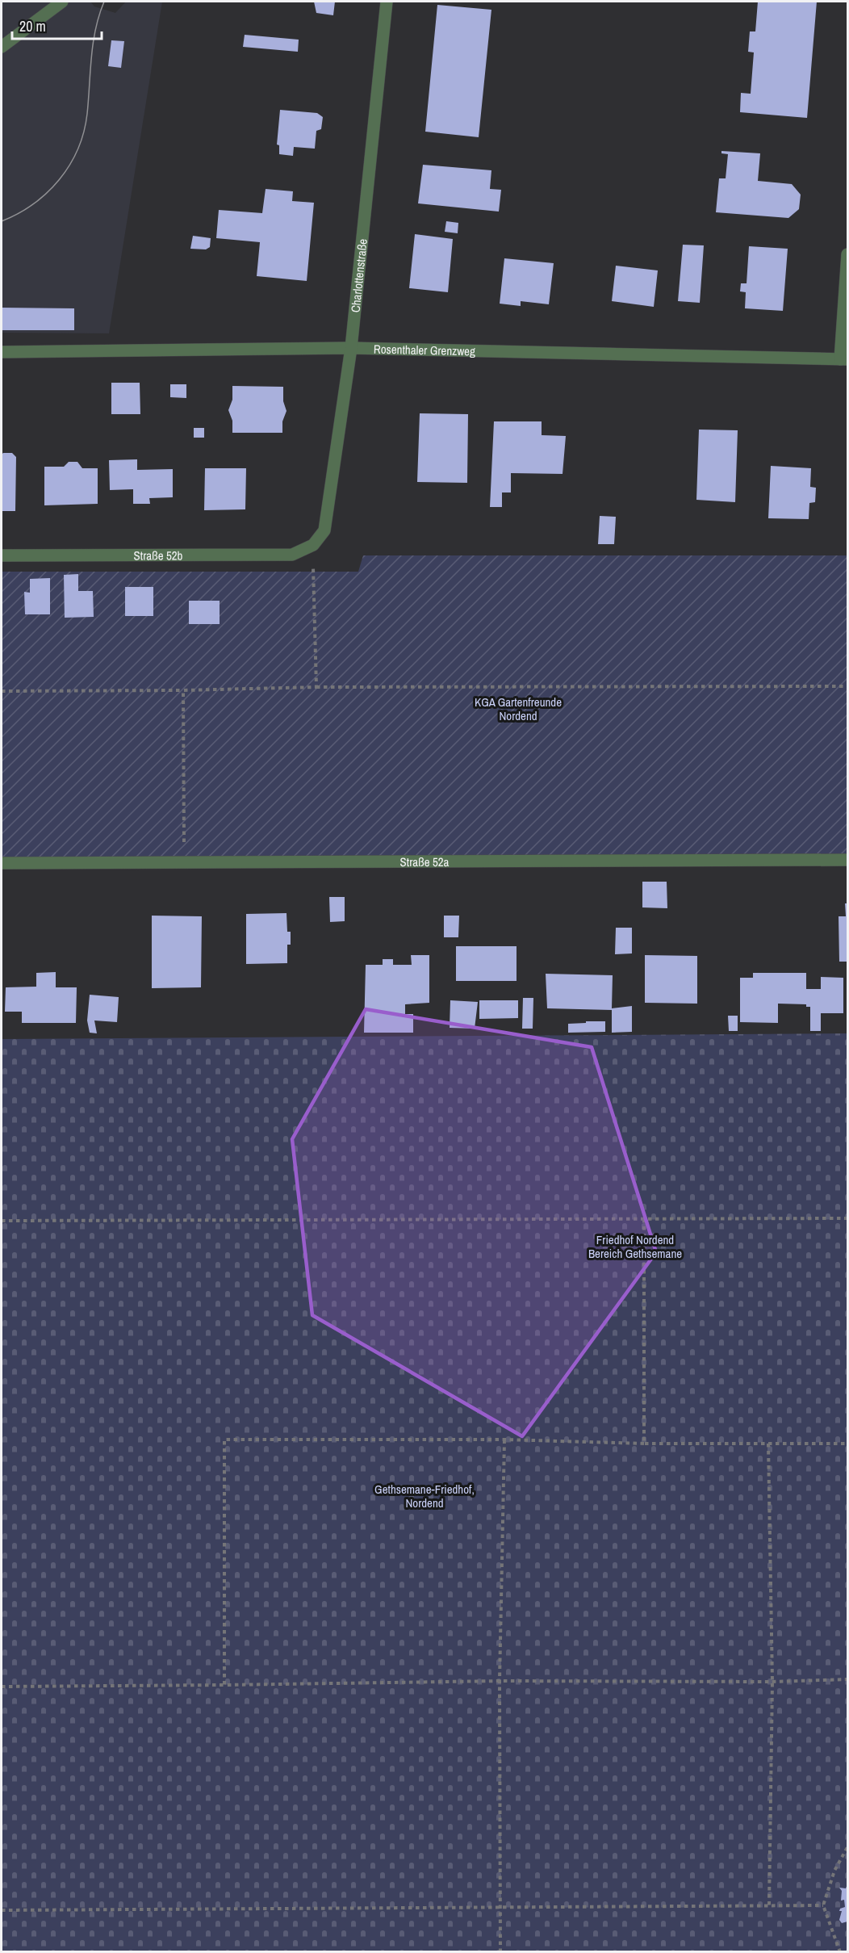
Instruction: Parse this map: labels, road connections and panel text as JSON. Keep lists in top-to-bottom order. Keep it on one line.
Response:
{"streets":{"street":["Charlottenstraße","Rosenthaler Grenzweg","Straße 52b","Straße 52a"]},"crossings":[["Charlottenstraße","Rosenthaler Grenzweg"],["Charlottenstraße","Straße 52b"]],"parks":["KGA Gartenfreunde Nordend","Friedhof Nordend Bereich Gethsemane","Gethsemane-Friedhof, Nordend"],"scale_bar":"20 m"}
